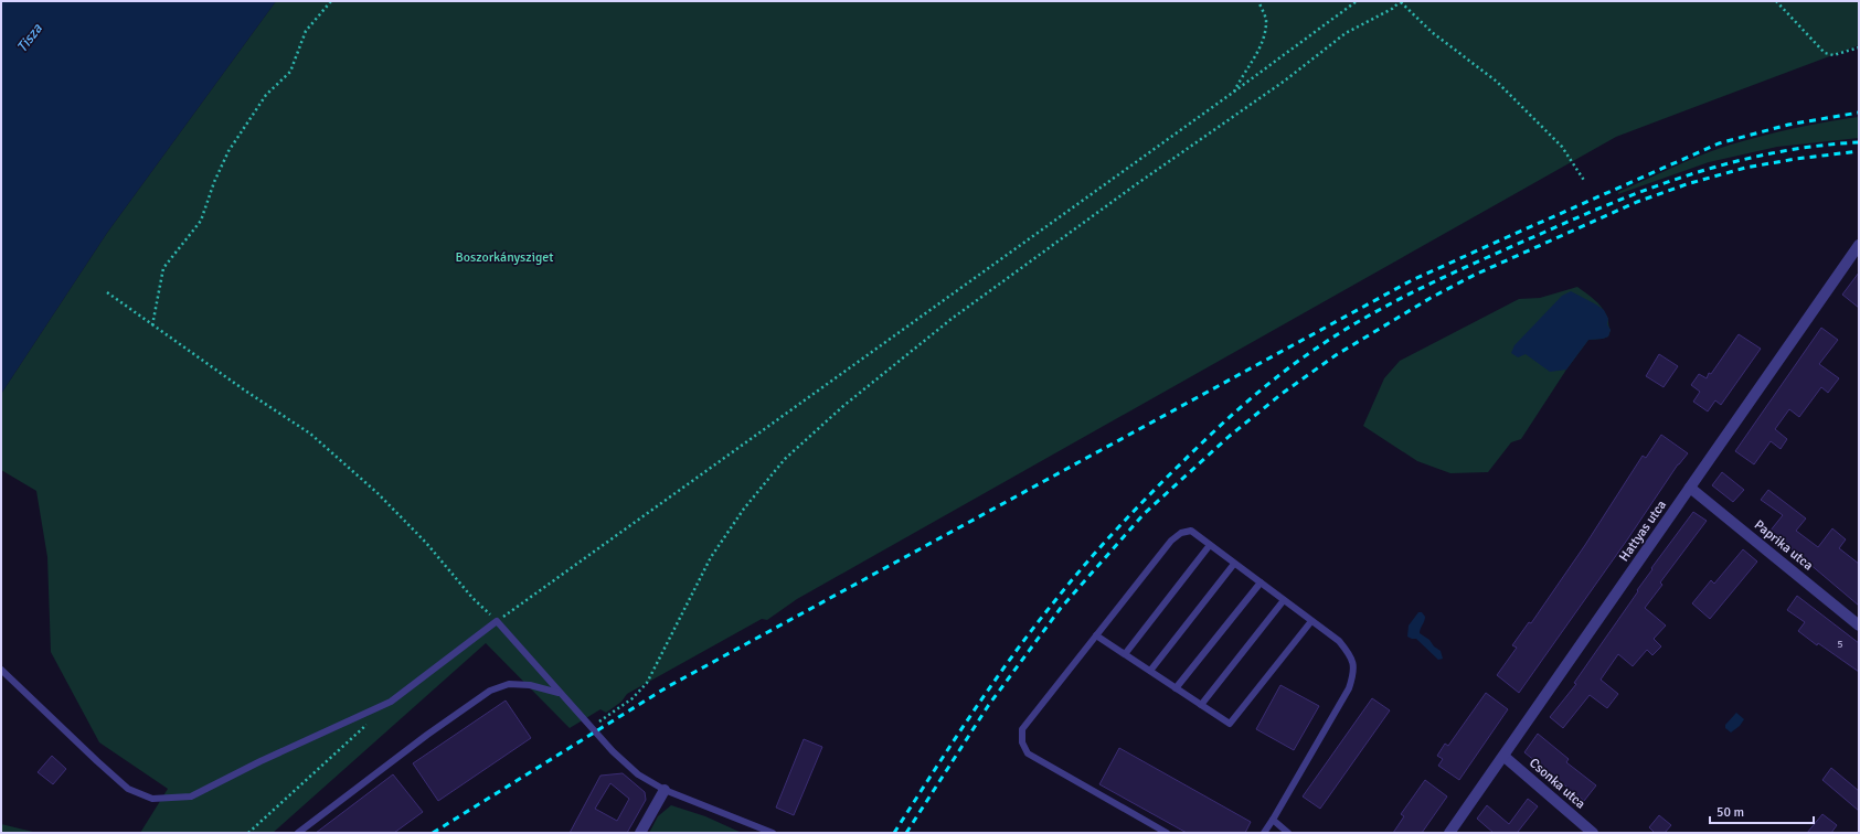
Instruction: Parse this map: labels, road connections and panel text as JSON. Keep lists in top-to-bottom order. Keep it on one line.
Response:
{"streets":{"street":["Hattyas utca","Paprika utca","Csonka utca"]},"crossings":[["Hattyas utca","Paprika utca"],["Hattyas utca","Csonka utca"]],"water":["Tisza"],"parks":["Boszorkánysziget"],"house_numbers":["5"],"scale_bar":"50 m"}
